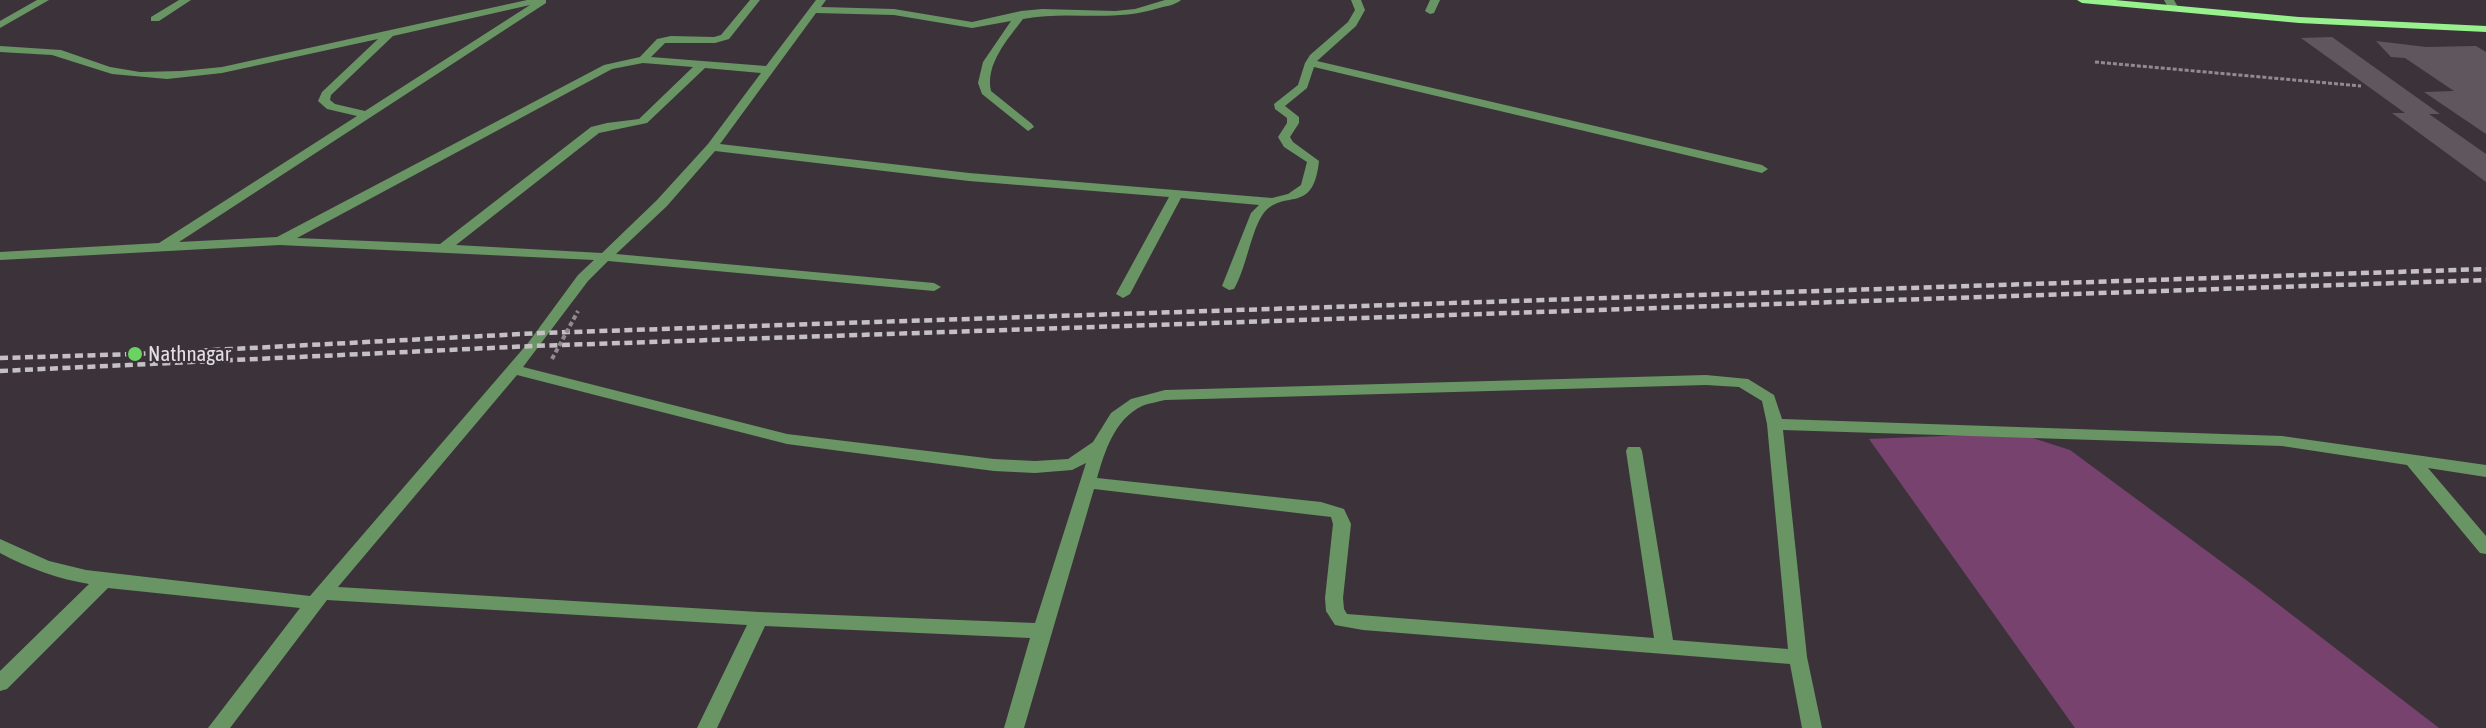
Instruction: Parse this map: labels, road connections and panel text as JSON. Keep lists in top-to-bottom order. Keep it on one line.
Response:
{"places":["Nathnagar"]}
